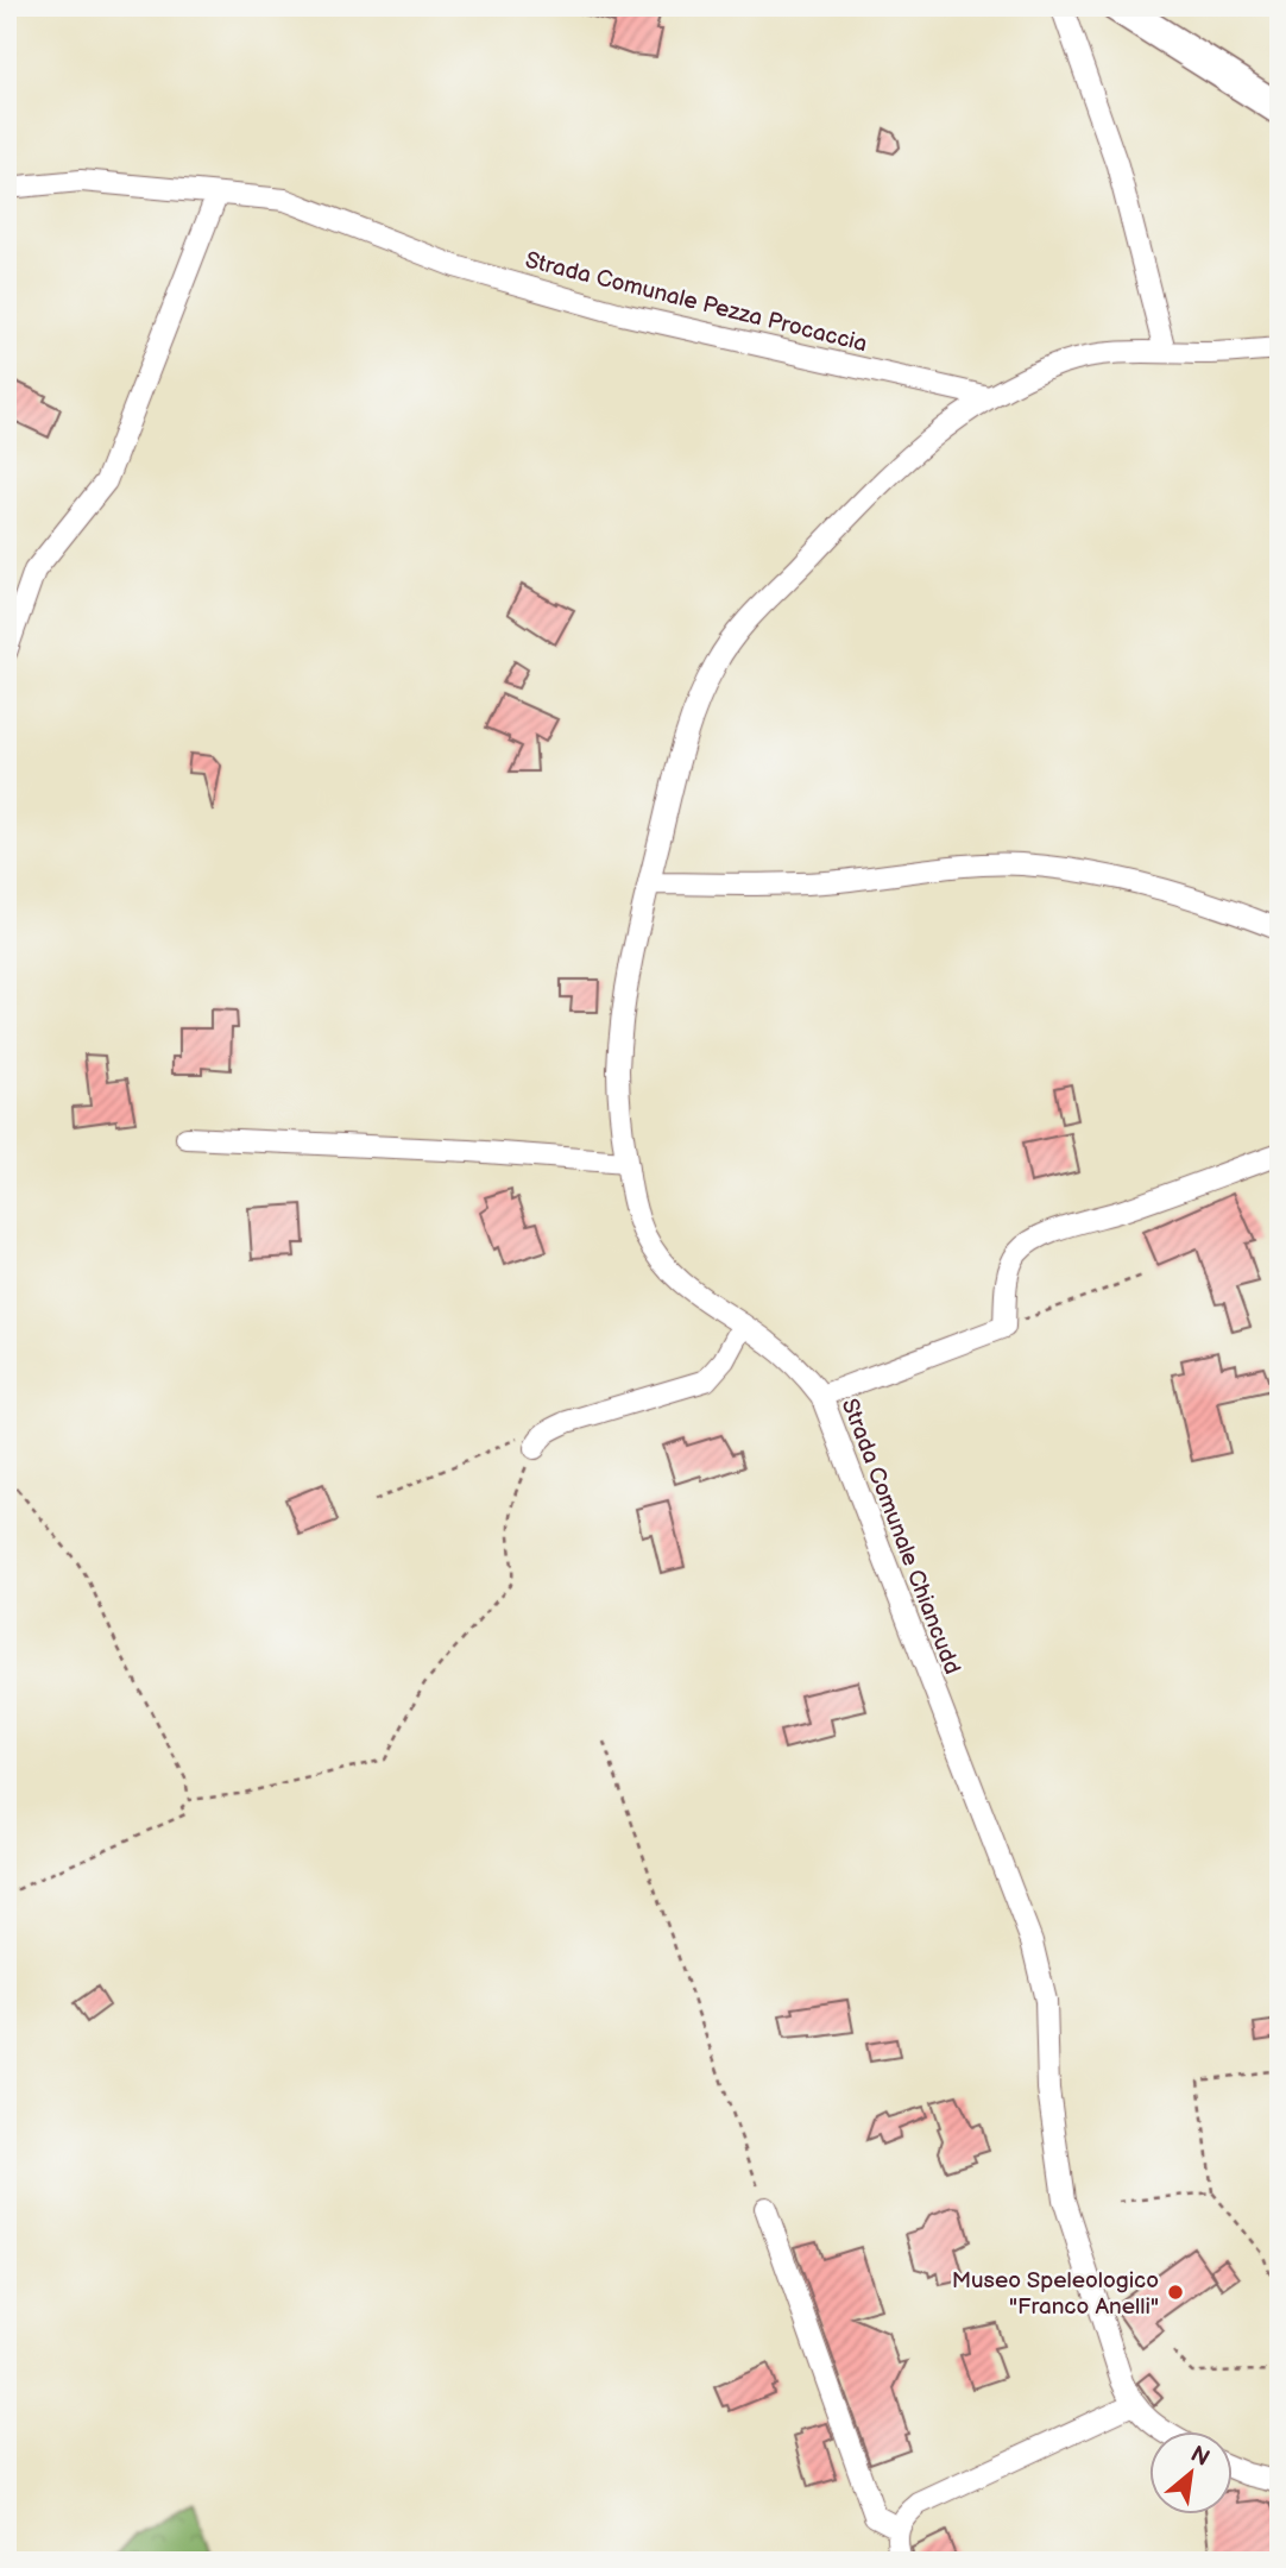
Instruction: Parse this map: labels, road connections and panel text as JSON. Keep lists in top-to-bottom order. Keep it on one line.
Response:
{"streets":{"street":["Strada Comunale Pezza Procaccia","Strada Comunale Chiancudd"]},"crossings":[["Strada Comunale Pezza Procaccia","Strada Comunale Chiancudd"]],"places":["Museo Speleologico \"Franco Anelli\""],"north":"top right"}
